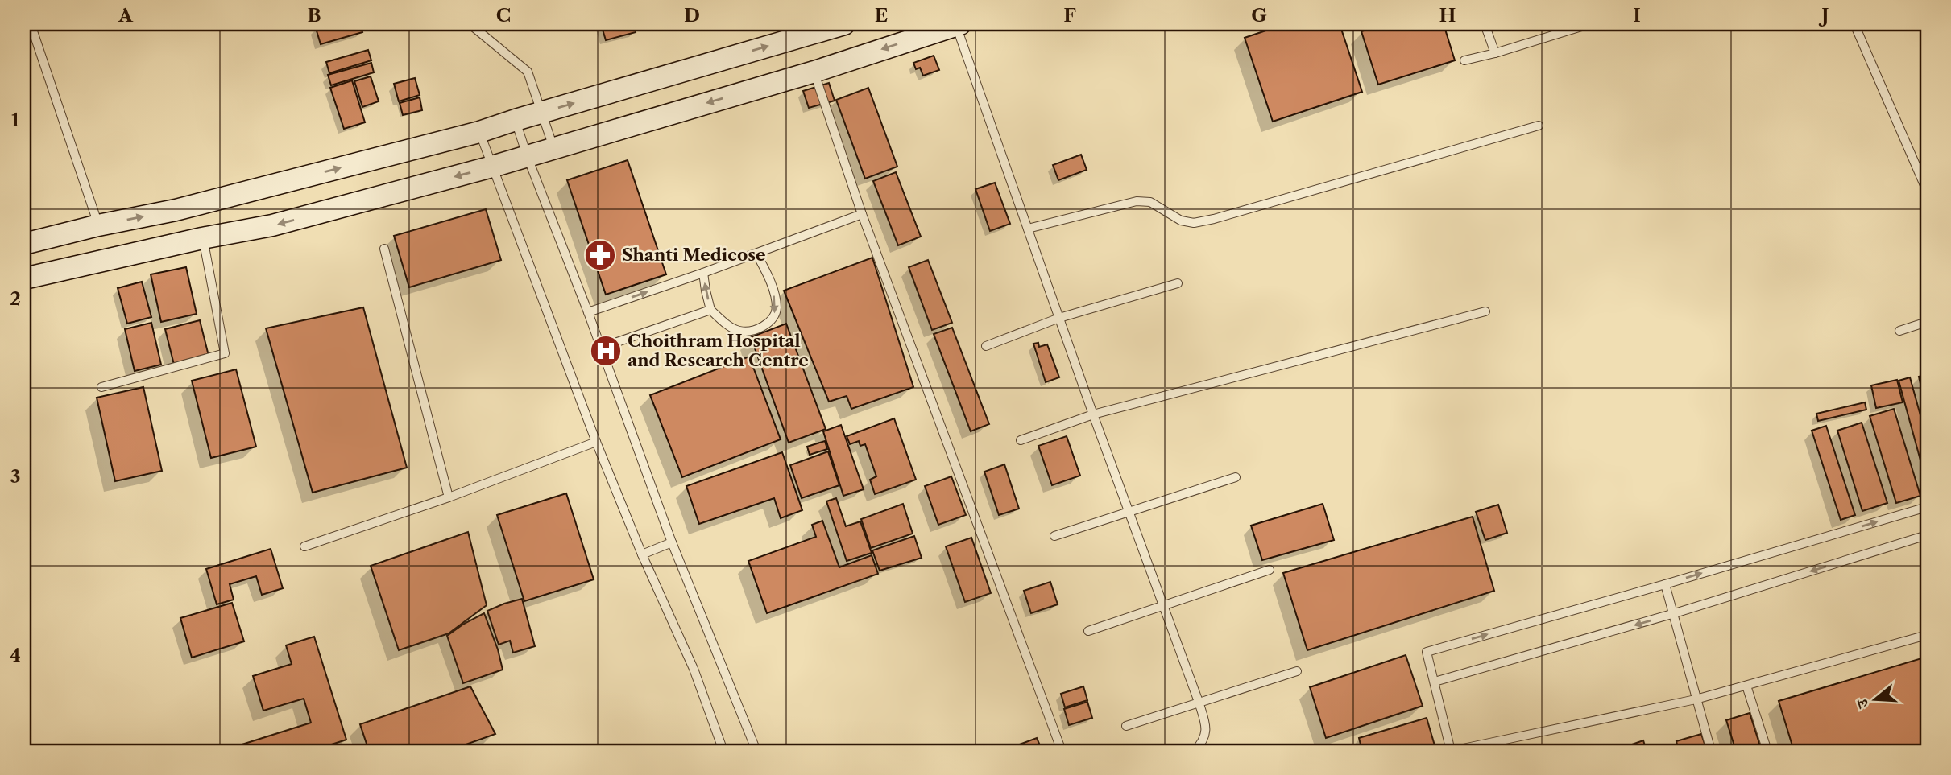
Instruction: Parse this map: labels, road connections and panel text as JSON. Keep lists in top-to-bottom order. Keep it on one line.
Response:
{"places":{"pharmacy":["Shanti Medicose"],"hospital":["Choithram Hospital and Research Centre"]},"north":"left","grid":{"columns":["A","B","C","D","E","F","G","H","I","J"],"rows":["1","2","3","4"]}}
